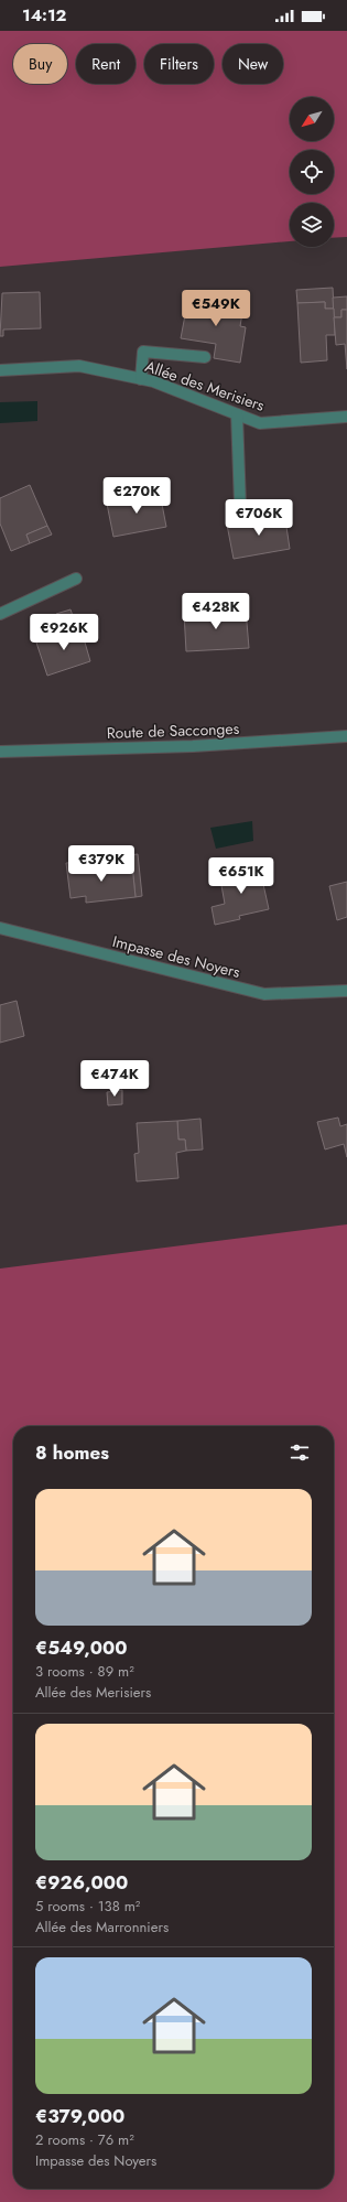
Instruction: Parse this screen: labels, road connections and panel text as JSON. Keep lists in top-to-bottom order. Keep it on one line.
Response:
{"streets":{"street":["Allée des Merisiers","Route de Sacconges","Impasse des Noyers"]},"north":"bottom left","page":{"status":"14:12","chip":["Buy","Rent","Filters","New"],"price":["€549K","€270K","€706K","€428K","€926K","€379K","€651K","€474K"],"heading":"8 homes","list":[{"name":"€549,000","note":"3 rooms · 89 m² · Allée des Merisiers"},{"name":"€926,000","note":"5 rooms · 138 m² · Allée des Marronniers"},{"name":"€379,000","note":"2 rooms · 76 m² · Impasse des Noyers"}]}}
